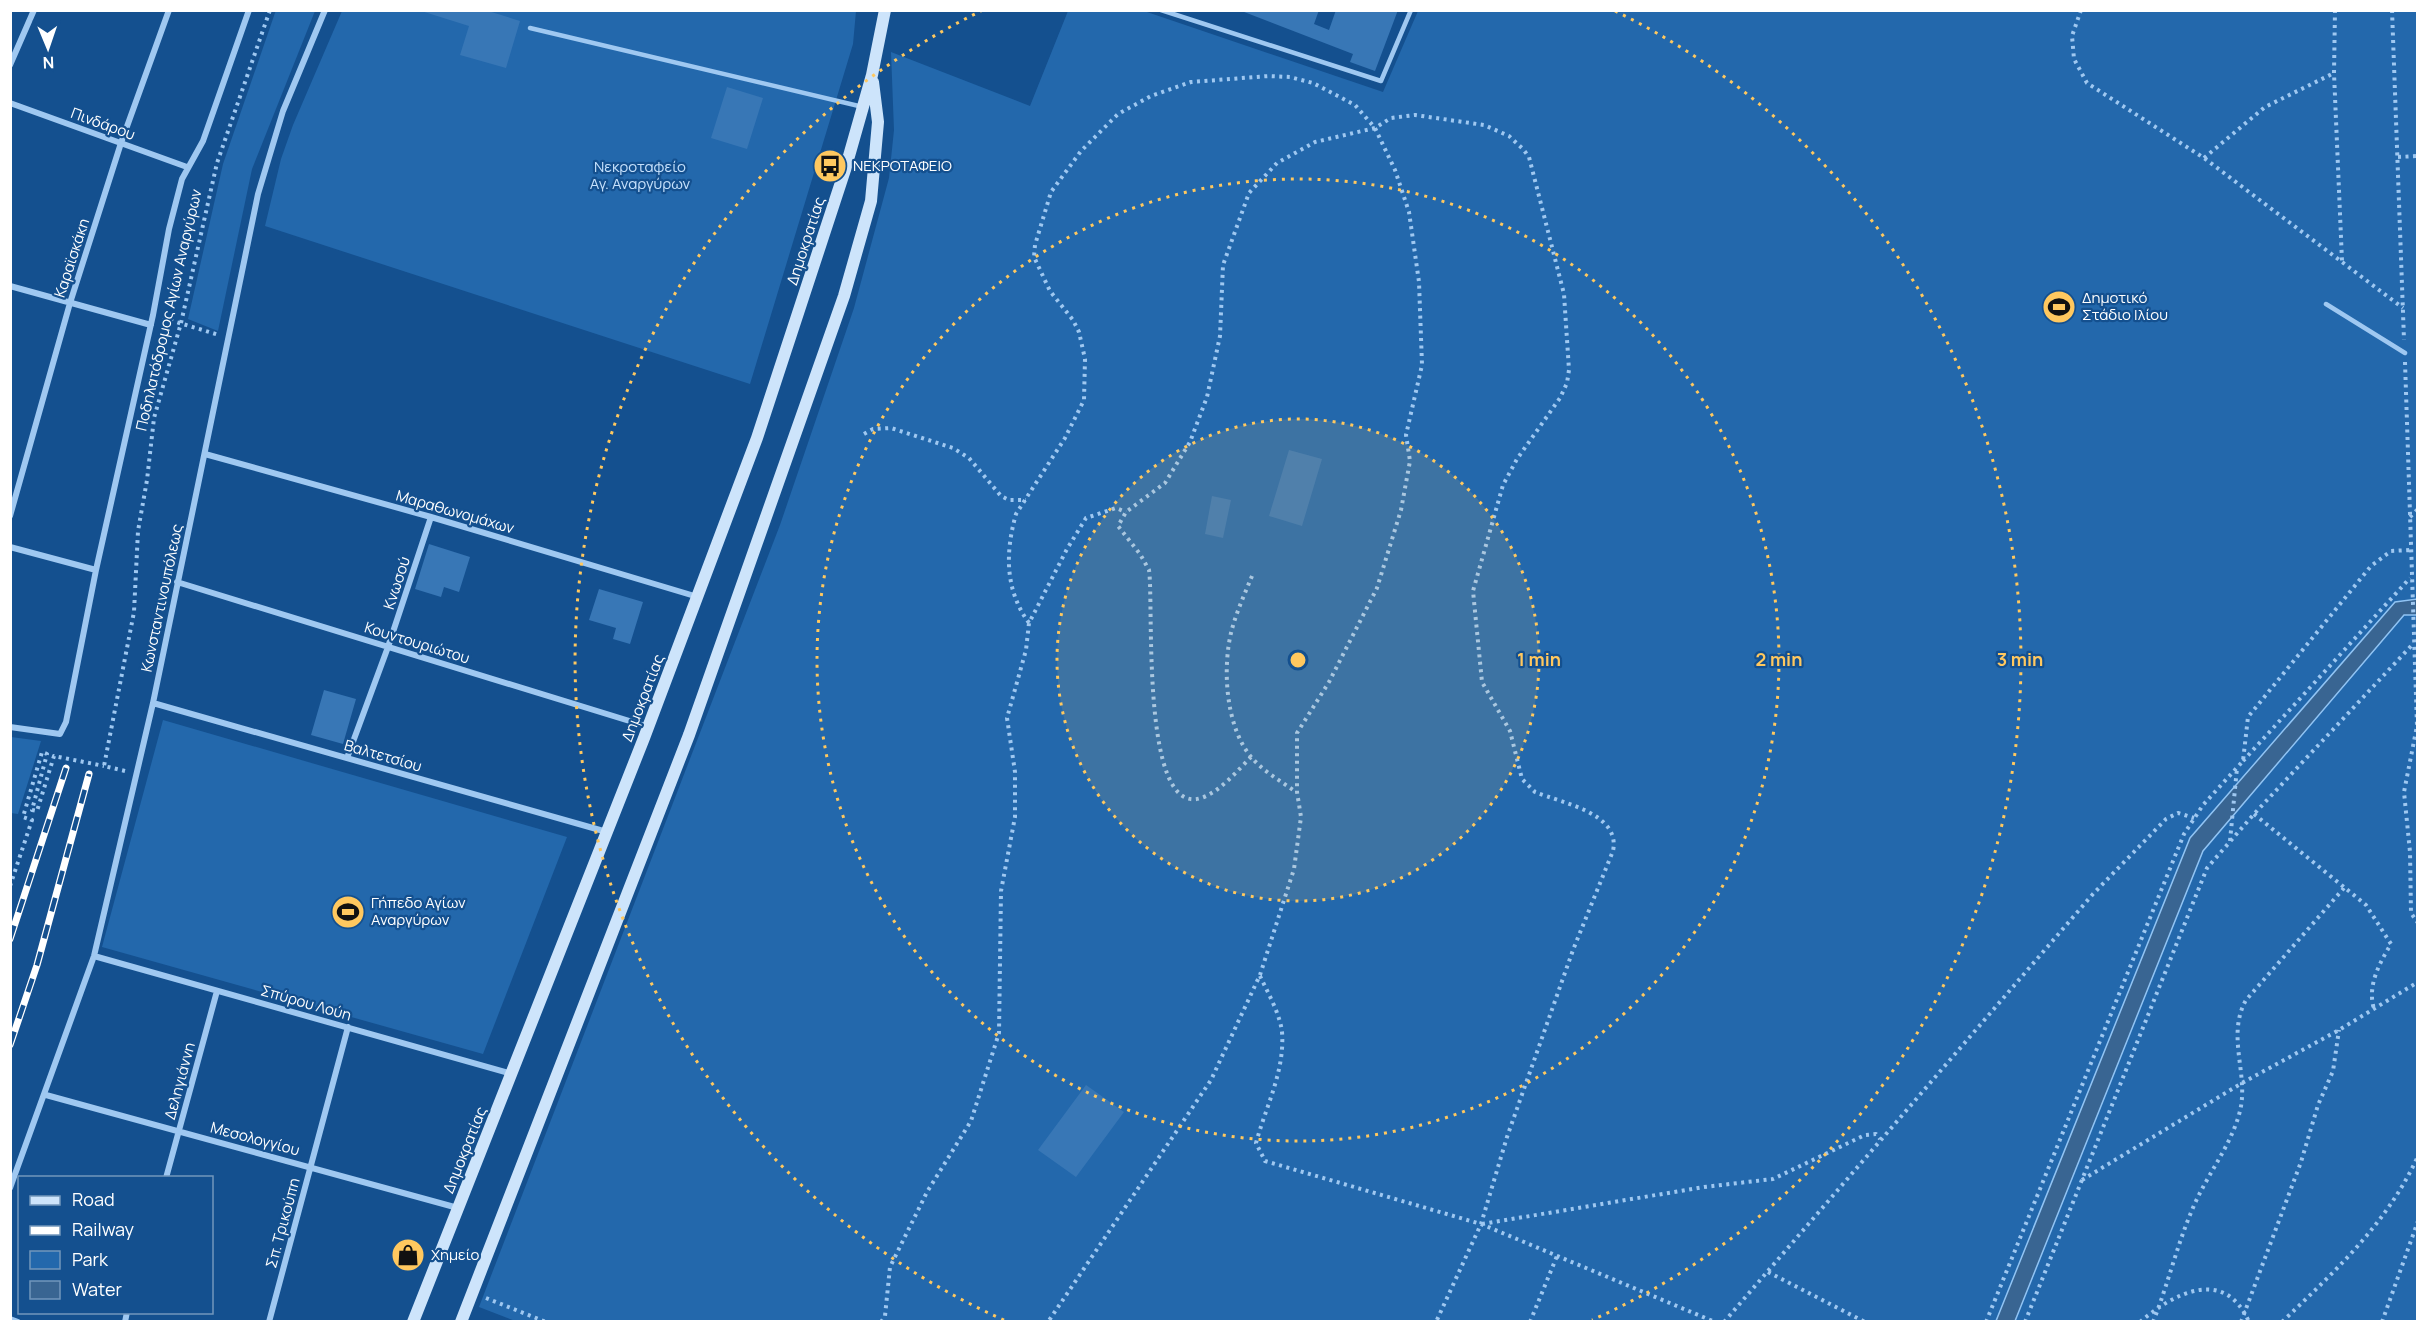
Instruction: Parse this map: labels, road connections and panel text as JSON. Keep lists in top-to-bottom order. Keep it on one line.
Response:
{"streets":{"main road":["Δημοκρατίας"],"street":["Πινδάρου","Καραϊσκάκη","Μαραθωνομάχων","Κνωσού","Κωνσταντινουπόλεως","Κουντουριώτου","Βαλτετσίου","Σπύρου Λούη","Δεληγιάννη","Μεσολογγίου","Σπ. Τρικούπη"],"path":["Ποδηλατόδρομος Αγίων Αναργύρων"]},"crossings":[["Πινδάρου","Καραϊσκάκη"],["Δημοκρατίας","Μαραθωνομάχων"],["Δημοκρατίας","Κουντουριώτου"],["Δημοκρατίας","Βαλτετσίου"],["Δημοκρατίας","Σπύρου Λούη"],["Δημοκρατίας","Μεσολογγίου"],["Μαραθωνομάχων","Κνωσού"],["Μαραθωνομάχων","Κωνσταντινουπόλεως"],["Κνωσού","Κουντουριώτου"],["Κνωσού","Βαλτετσίου"],["Κωνσταντινουπόλεως","Κουντουριώτου"],["Κωνσταντινουπόλεως","Βαλτετσίου"],["Κωνσταντινουπόλεως","Σπύρου Λούη"],["Κωνσταντινουπόλεως","Μεσολογγίου"],["Σπύρου Λούη","Δεληγιάννη"],["Σπύρου Λούη","Σπ. Τρικούπη"],["Δεληγιάννη","Μεσολογγίου"],["Μεσολογγίου","Σπ. Τρικούπη"]],"parks":["Νεκροταφείο Αγ. Αναργύρων"],"places":{"bus stop":["ΝΕΚΡΟΤΑΦΕΙΟ"],"sports":["Δημοτικό Στάδιο Ιλίου","Γήπεδο Αγίων Αναργύρων"],"shop":["Χημείο"]},"legend":["Road","Railway","Park","Water"],"north":"bottom","rings":["1 min","2 min","3 min"]}
